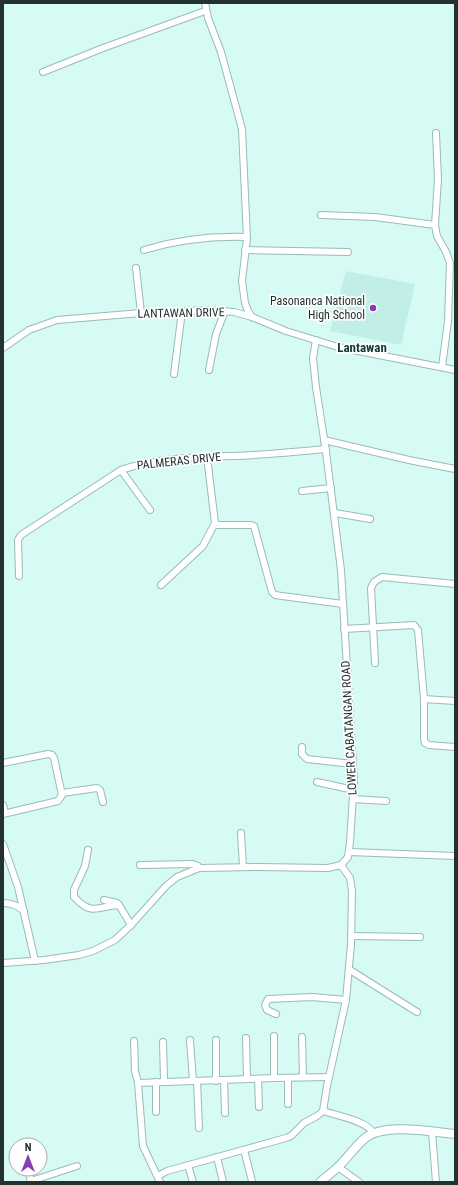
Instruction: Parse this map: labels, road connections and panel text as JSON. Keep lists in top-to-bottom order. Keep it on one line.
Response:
{"streets":{"street":["LANTAWAN DRIVE","PALMERAS DRIVE","LOWER CABATANGAN ROAD"]},"crossings":[["LANTAWAN DRIVE","LOWER CABATANGAN ROAD"],["PALMERAS DRIVE","LOWER CABATANGAN ROAD"]],"districts":["Lantawan"],"places":["Pasonanca National High School"],"north":"top"}
